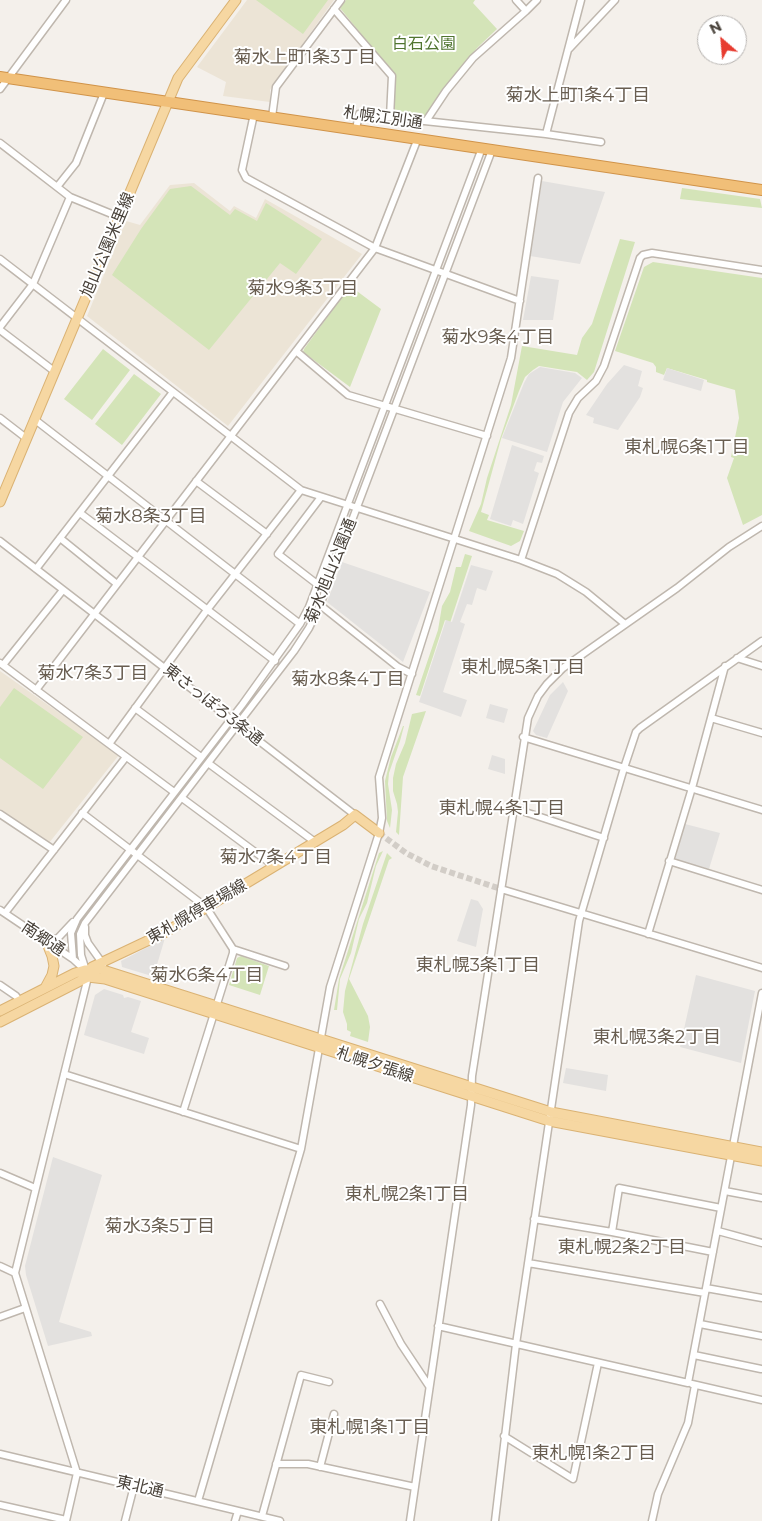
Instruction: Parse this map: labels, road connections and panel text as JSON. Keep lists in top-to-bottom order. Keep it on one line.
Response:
{"streets":{"highway":["札幌江別通"],"main road":["旭山公園米里線","東さっぽろ3条通","東札幌停車場線","札幌夕張線"],"street":["菊水旭山公園通","南郷通","東北通"]},"crossings":[["札幌江別通","旭山公園米里線"],["札幌江別通","菊水旭山公園通"],["菊水旭山公園通","東さっぽろ3条通"],["菊水旭山公園通","東札幌停車場線"],["菊水旭山公園通","南郷通"],["菊水旭山公園通","札幌夕張線"],["東さっぽろ3条通","東札幌停車場線"],["東札幌停車場線","南郷通"],["東札幌停車場線","札幌夕張線"],["南郷通","札幌夕張線"]],"districts":["菊水上町1条3丁目","菊水上町1条4丁目","菊水9条3丁目","菊水9条4丁目","東札幌6条1丁目","菊水8条3丁目","東札幌5条1丁目","菊水7条3丁目","菊水8条4丁目","東札幌4条1丁目","菊水7条4丁目","東札幌3条1丁目","菊水6条4丁目","東札幌3条2丁目","東札幌2条1丁目","菊水3条5丁目","東札幌2条2丁目","東札幌1条1丁目","東札幌1条2丁目"],"parks":["白石公園"],"north":"top left"}
